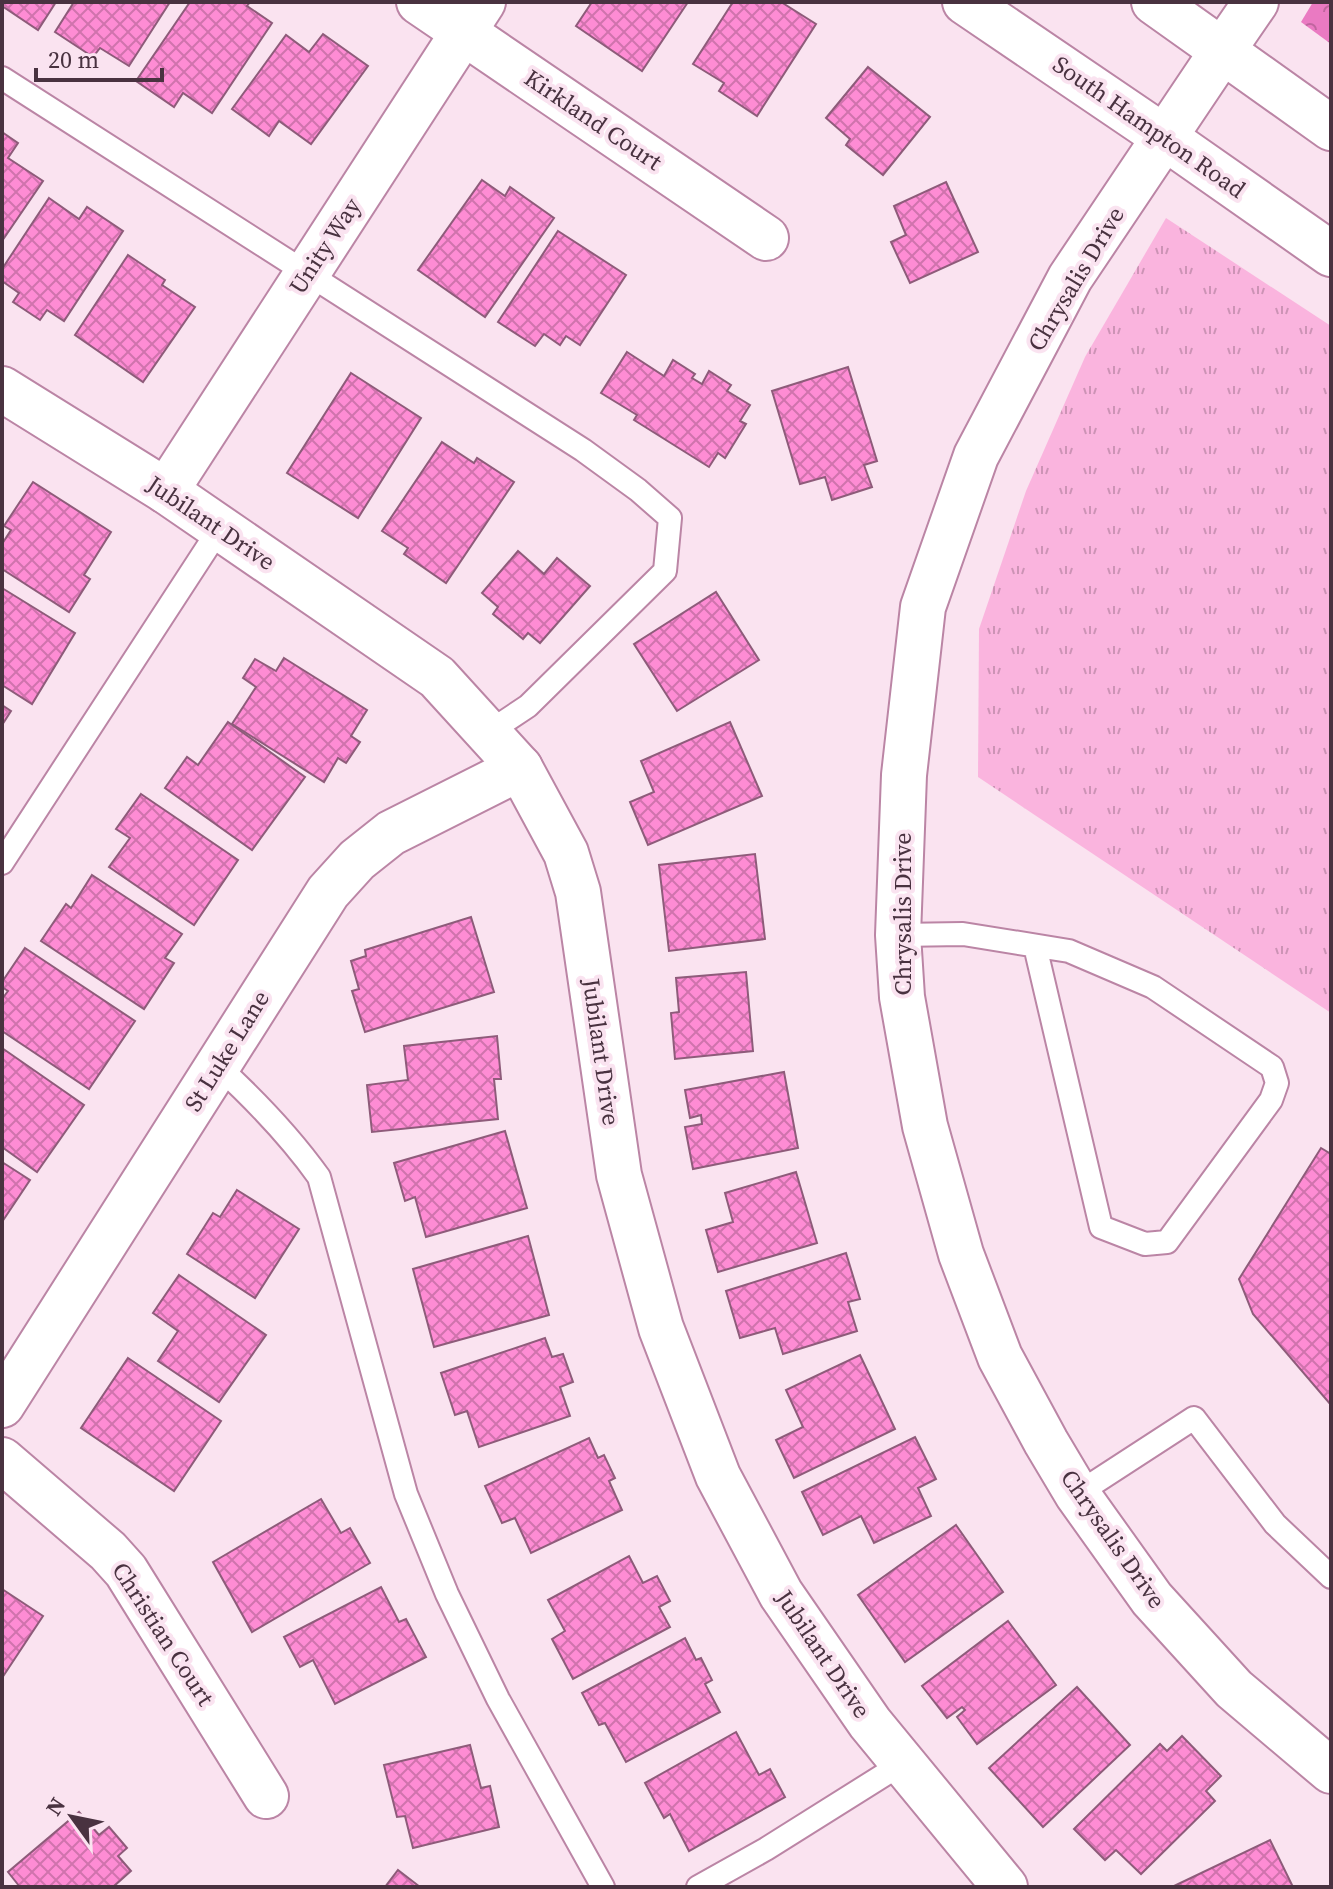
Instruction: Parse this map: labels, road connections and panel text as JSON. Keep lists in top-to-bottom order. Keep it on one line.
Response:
{"streets":{"street":["Kirkland Court","South Hampton Road","Unity Way","Chrysalis Drive","Jubilant Drive","St Luke Lane","Christian Court"]},"crossings":[["Kirkland Court","Unity Way"],["South Hampton Road","Chrysalis Drive"],["Unity Way","Jubilant Drive"],["Jubilant Drive","St Luke Lane"]],"scale_bar":"20 m","north":"top left"}
